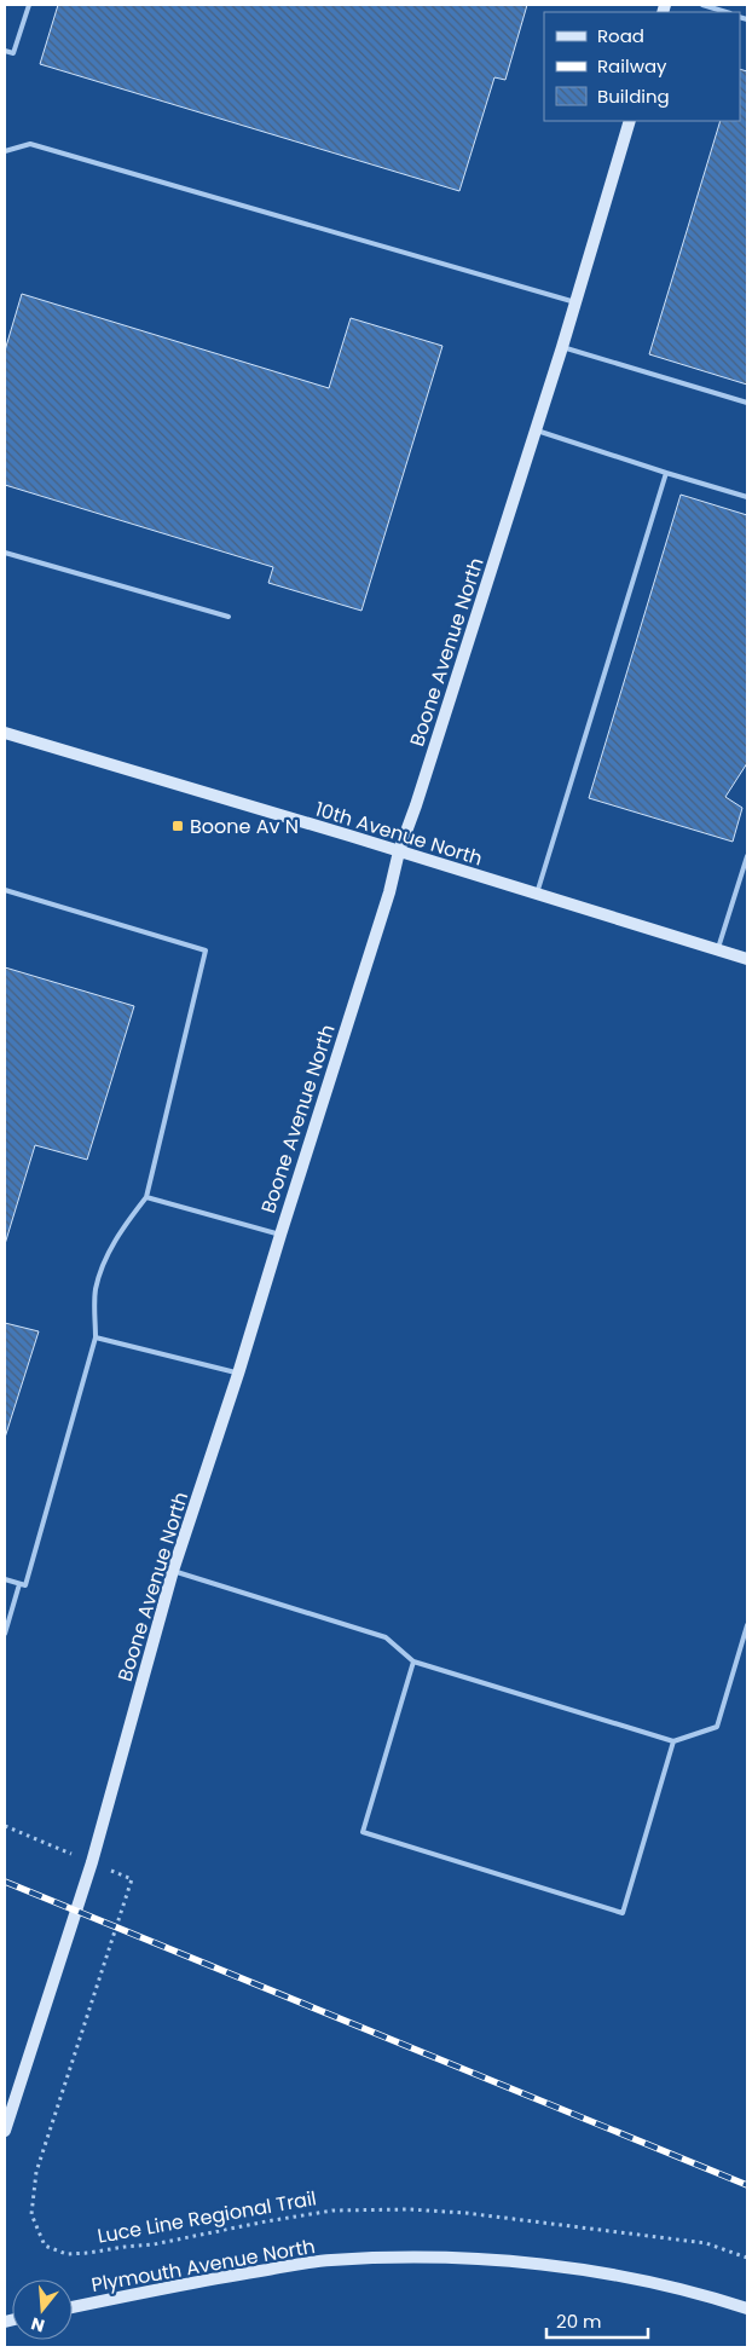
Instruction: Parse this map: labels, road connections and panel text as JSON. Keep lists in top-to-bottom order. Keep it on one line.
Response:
{"streets":{"street":["Boone Avenue North","10th Avenue North","Plymouth Avenue North"],"path":["Luce Line Regional Trail"]},"crossings":[["Boone Avenue North","10th Avenue North"],["Boone Avenue North","Luce Line Regional Trail"]],"places":{"transit":["Boone Av N"]},"legend":["Road","Railway","Building"],"scale_bar":"20 m","north":"bottom"}
